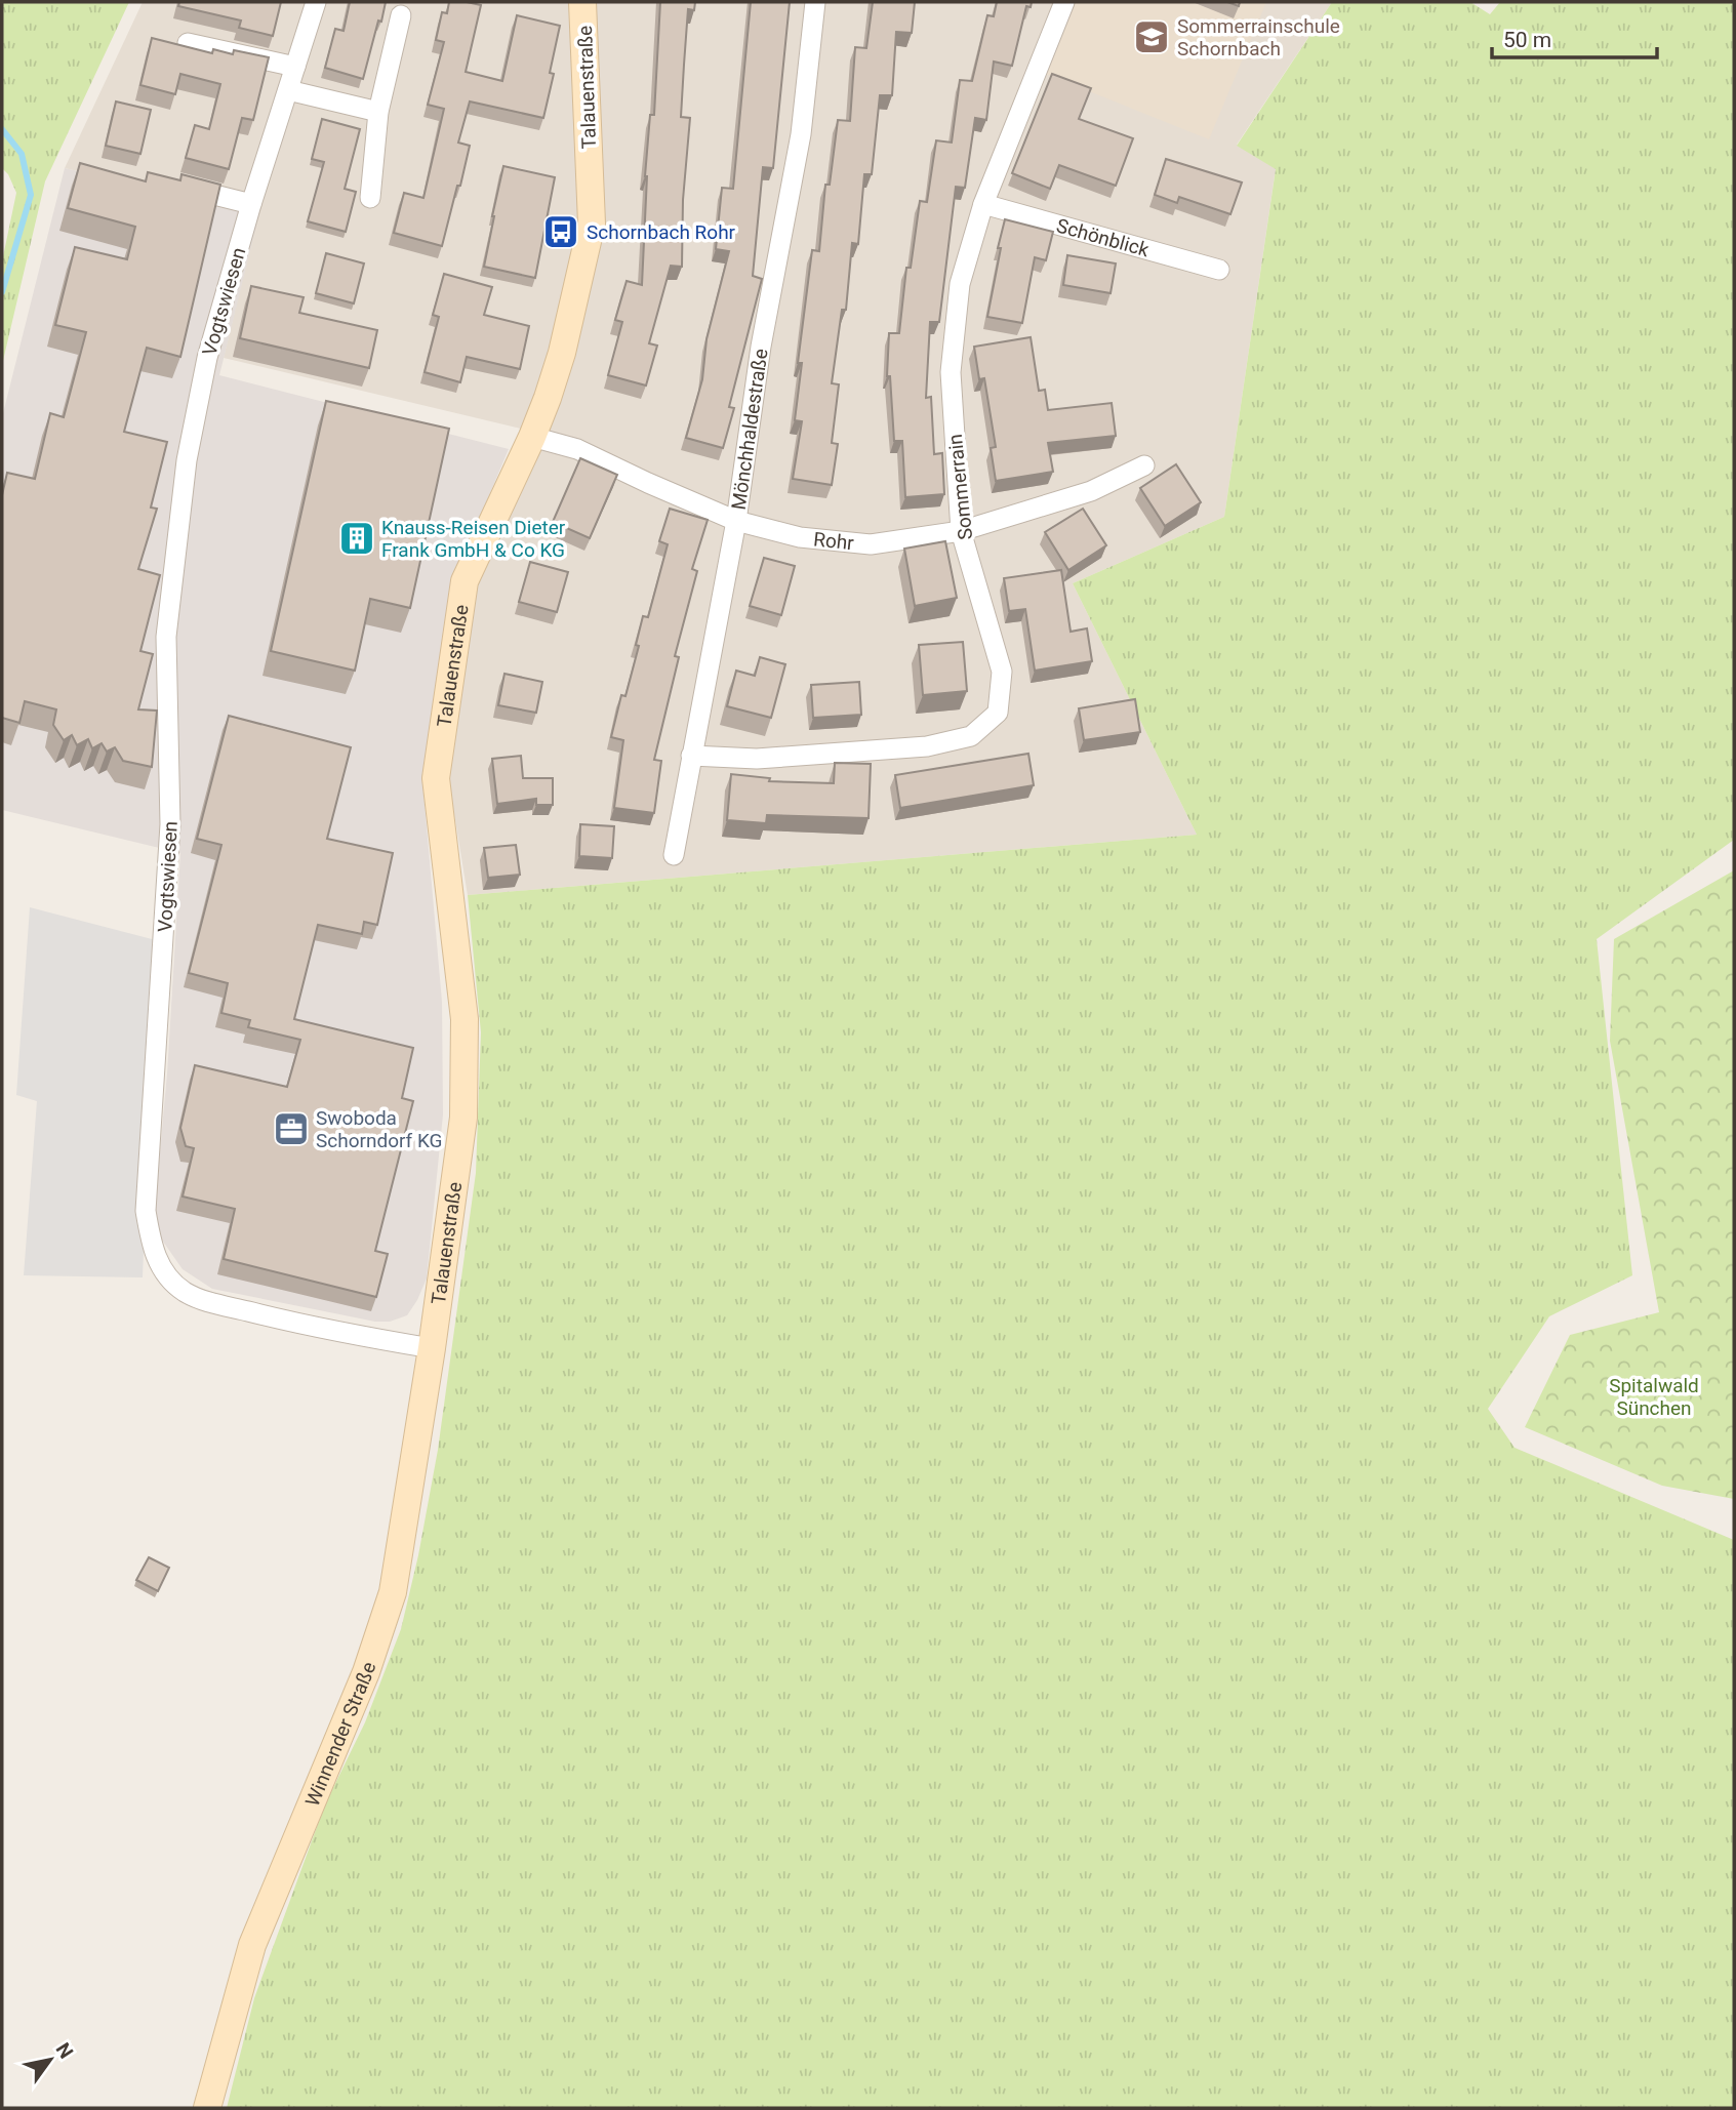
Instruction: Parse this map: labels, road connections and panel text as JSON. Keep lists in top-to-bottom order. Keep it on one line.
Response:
{"streets":{"street":["Talauenstraße","Schönblick","Vogtswiesen","Mönchhaldestraße","Sommerrain","Rohr","Winnender Straße"]},"crossings":[["Talauenstraße","Vogtswiesen"],["Talauenstraße","Rohr"],["Talauenstraße","Winnender Straße"],["Schönblick","Sommerrain"],["Vogtswiesen","Winnender Straße"],["Mönchhaldestraße","Sommerrain"],["Mönchhaldestraße","Rohr"],["Sommerrain","Rohr"]],"parks":["Spitalwald Sünchen"],"places":{"school or university":["Sommerrainschule Schornbach"],"bus stop":["Schornbach Rohr"],"building":["Knauss-Reisen Dieter Frank GmbH & Co KG"],"office":["Swoboda Schorndorf KG"]},"scale_bar":"50 m","north":"top right"}
